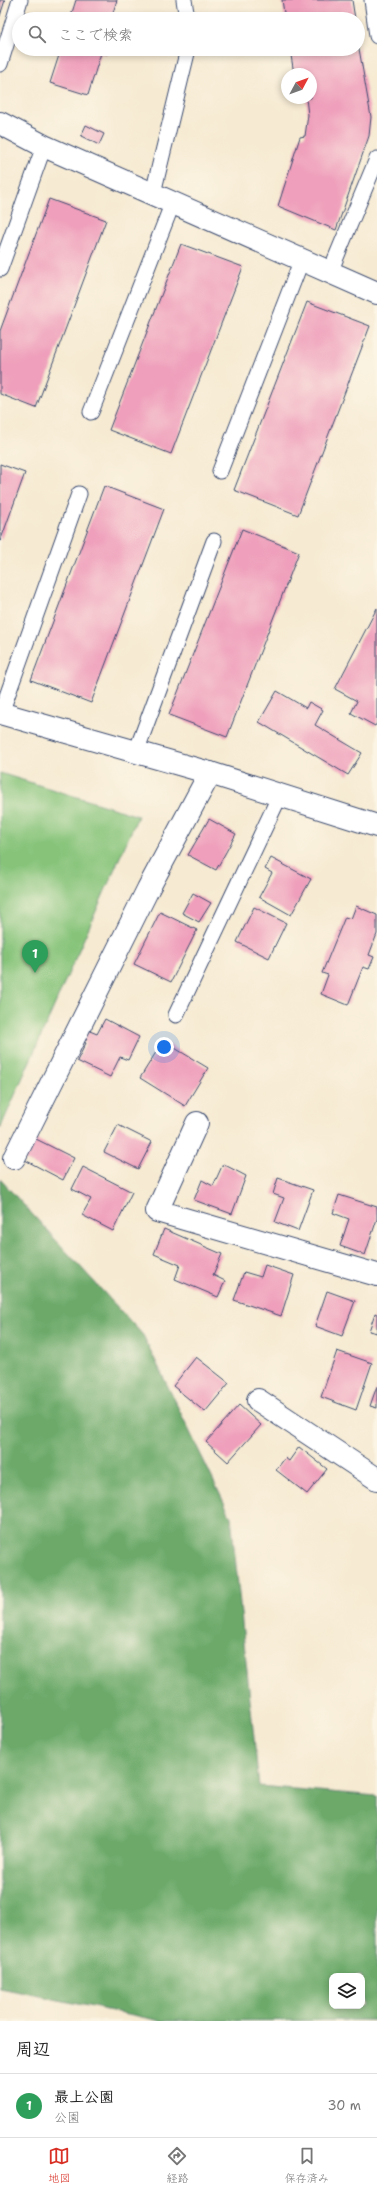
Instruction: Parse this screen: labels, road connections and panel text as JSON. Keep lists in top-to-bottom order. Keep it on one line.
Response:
{"north":"top right","page":{"search":"ここで検索","pins":"1","heading":"周辺","list":[{"mark":"1","name":"最上公園","note":"公園","value":"30 m"}],"nav":["地図","経路","保存済み"]}}
